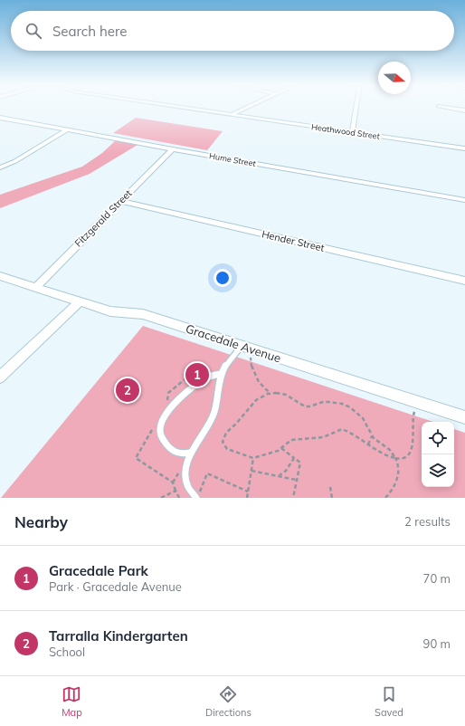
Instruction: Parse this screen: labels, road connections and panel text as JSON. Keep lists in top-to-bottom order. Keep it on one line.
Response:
{"streets":{"street":["Heathwood Street","Hume Street","Fitzgerald Street","Hender Street","Gracedale Avenue"]},"crossings":[["Hume Street","Fitzgerald Street"],["Fitzgerald Street","Hender Street"],["Fitzgerald Street","Gracedale Avenue"]],"north":"right","page":{"search":"Search here","pins":["1","2"],"heading":["Nearby","2 results"],"list":[{"mark":"1","name":"Gracedale Park","note":"Park · Gracedale Avenue","value":"70 m"},{"mark":"2","name":"Tarralla Kindergarten","note":"School","value":"90 m"}],"nav":["Map","Directions","Saved"]}}
